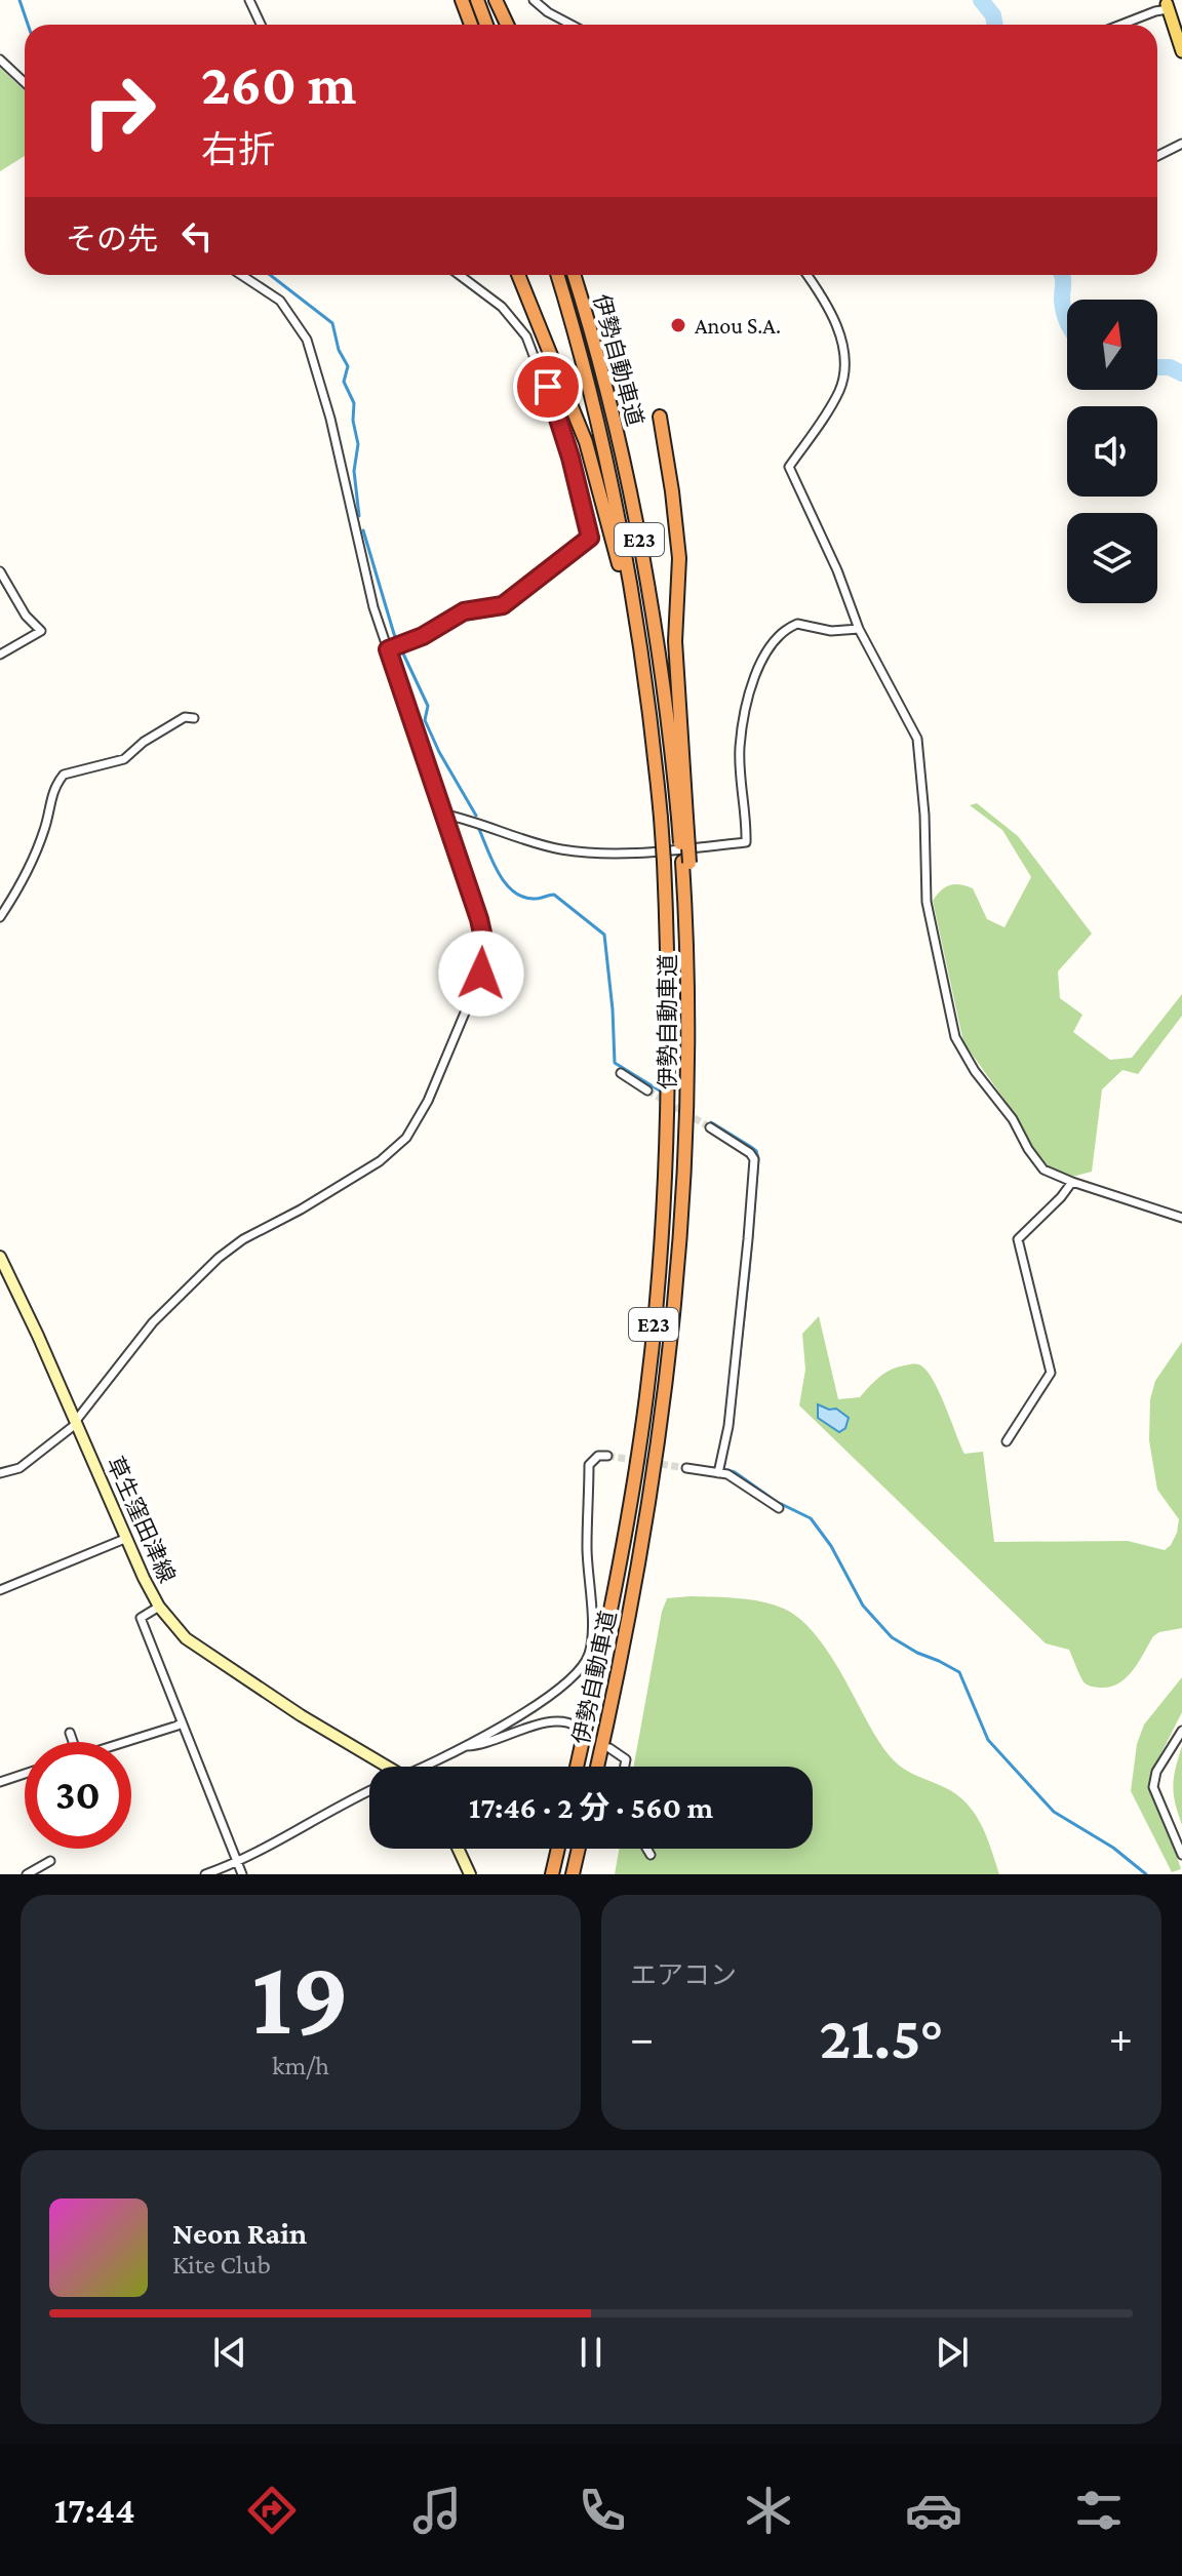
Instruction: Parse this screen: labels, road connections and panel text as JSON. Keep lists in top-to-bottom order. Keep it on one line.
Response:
{"streets":{"highway":["伊勢自動車道","E23"],"main road":["草生窪田津線"]},"places":["Anou S.A."],"north":"top","page":{"turn":["260 m","右折"],"then":"その先","limit":"30","trip":"17:46 · 2 分 · 560 m","tile":[["19","km/h"],"エアコン"],"heat":["−","21.5°","+"],"song":["Neon Rain","Kite Club"],"tabs":"17:44"}}
